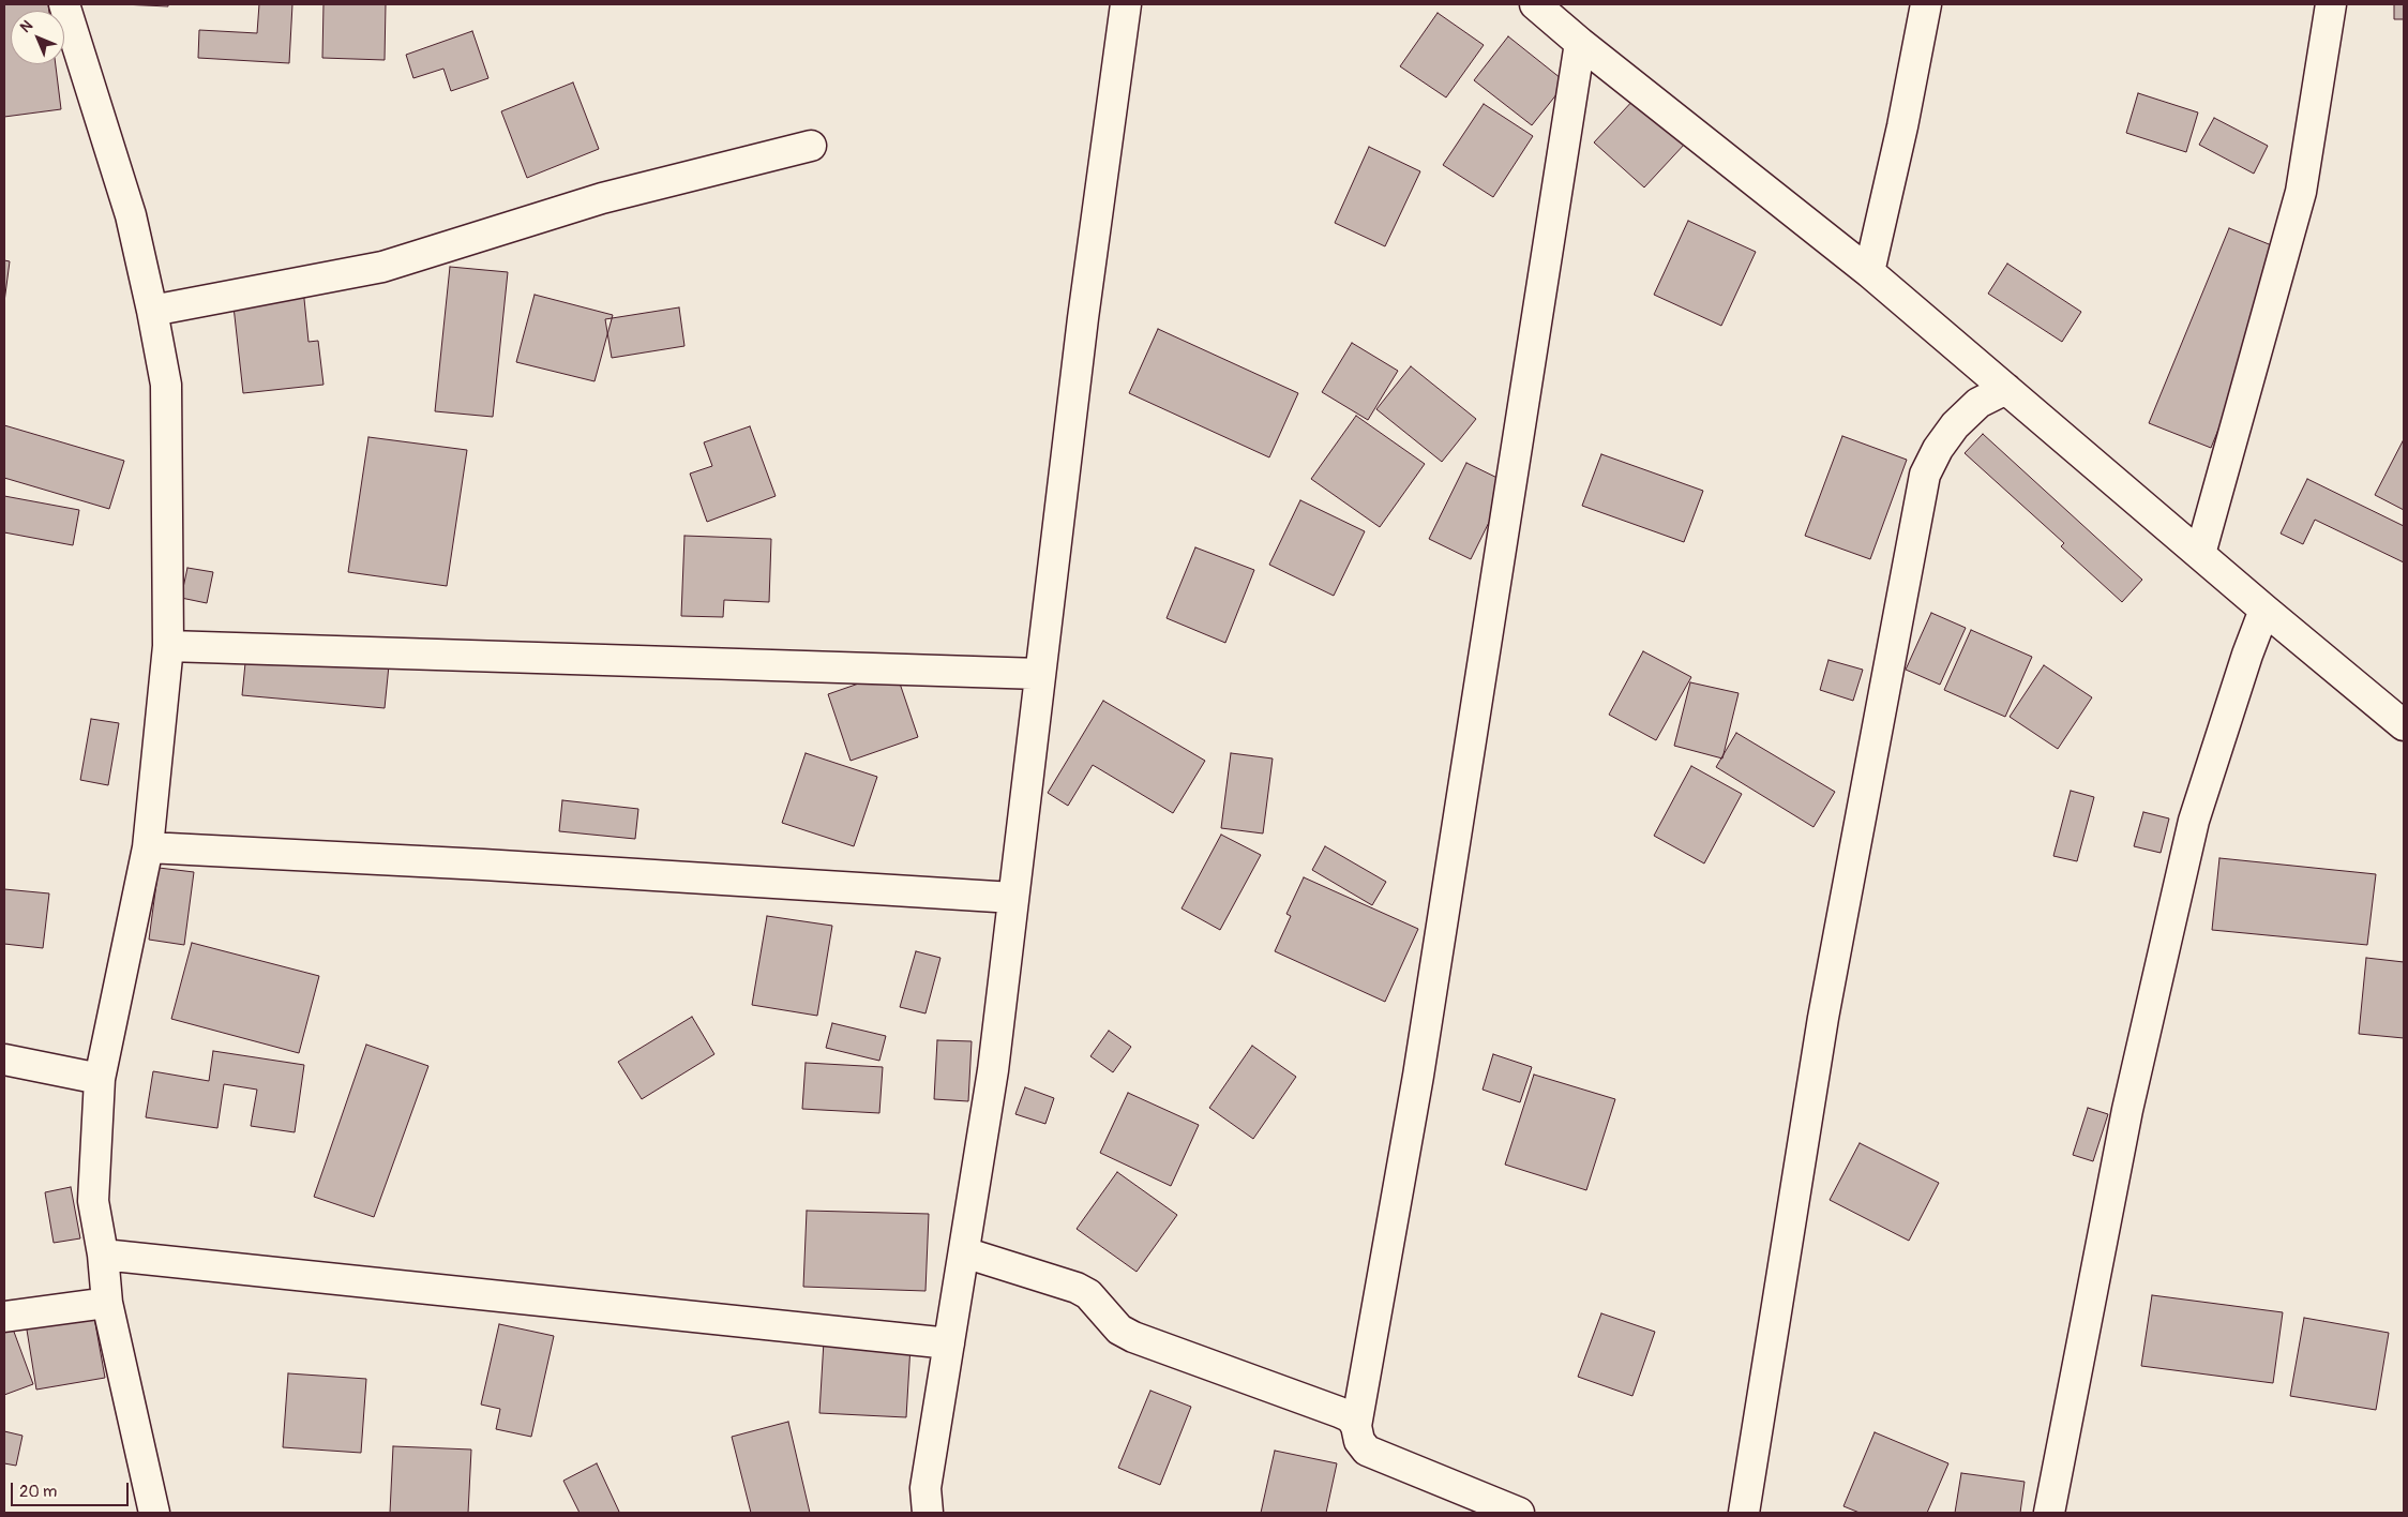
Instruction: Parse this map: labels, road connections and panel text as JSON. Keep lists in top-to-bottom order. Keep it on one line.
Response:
{"scale_bar":"20 m","north":"top left"}
